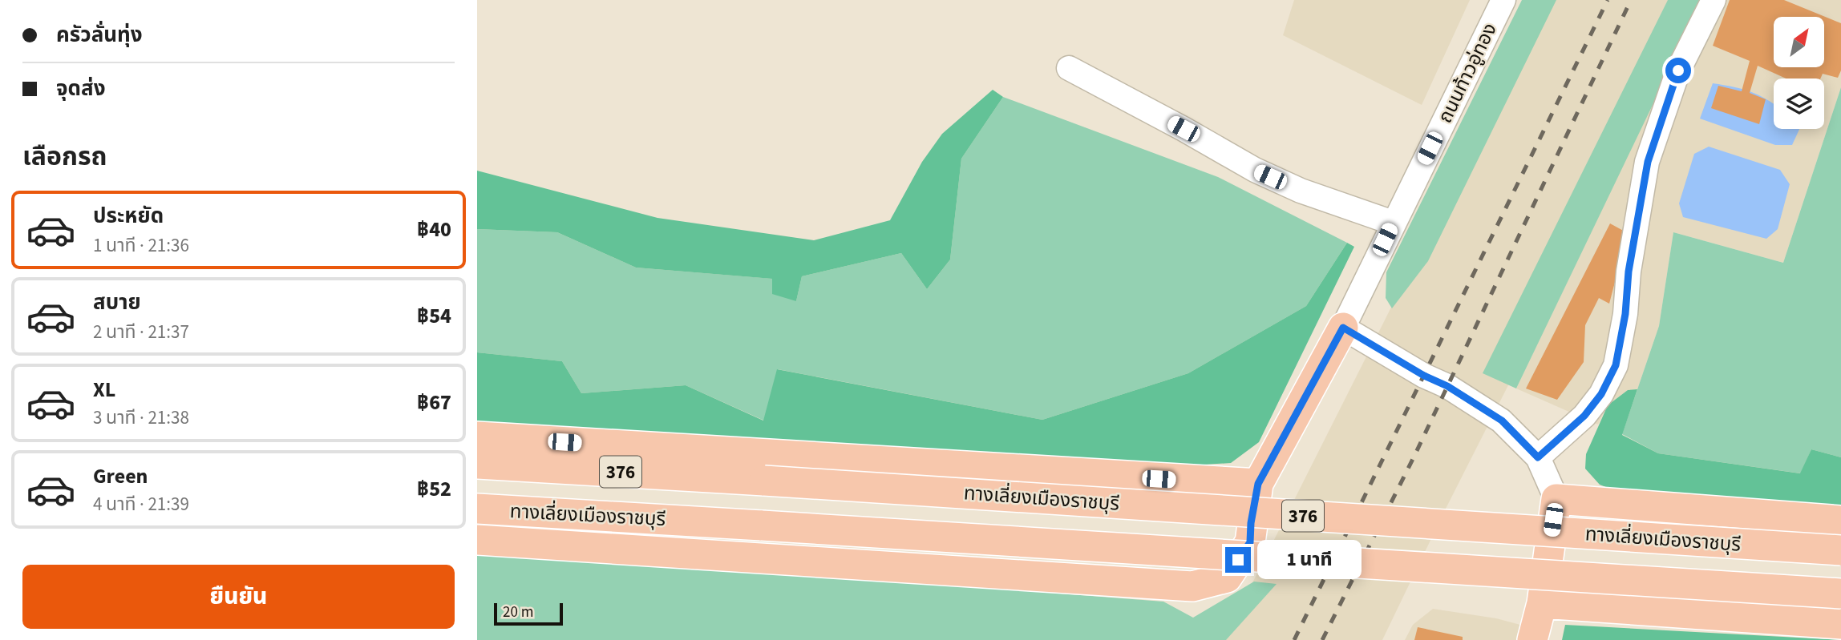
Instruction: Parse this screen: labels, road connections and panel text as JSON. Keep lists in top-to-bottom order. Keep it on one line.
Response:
{"streets":{"main road":["376","ทางเลี่ยงเมืองราชบุรี"],"street":["ถนนท้าวอู่ทอง"]},"scale_bar":"20 m","north":"top right","page":{"banner":["ครัวลั่นทุ่ง","จุดส่ง"],"heading":"เลือกรถ","list":[{"name":"ประหยัด","note":"1 นาที · 21:36","value":"฿40"},{"name":"สบาย","note":"2 นาที · 21:37","value":"฿54"},{"name":"XL","note":"3 นาที · 21:38","value":"฿67"},{"name":"Green","note":"4 นาที · 21:39","value":"฿52"}],"bubble":"1 นาที","buttons":"ยืนยัน","scale":"20 m"}}
